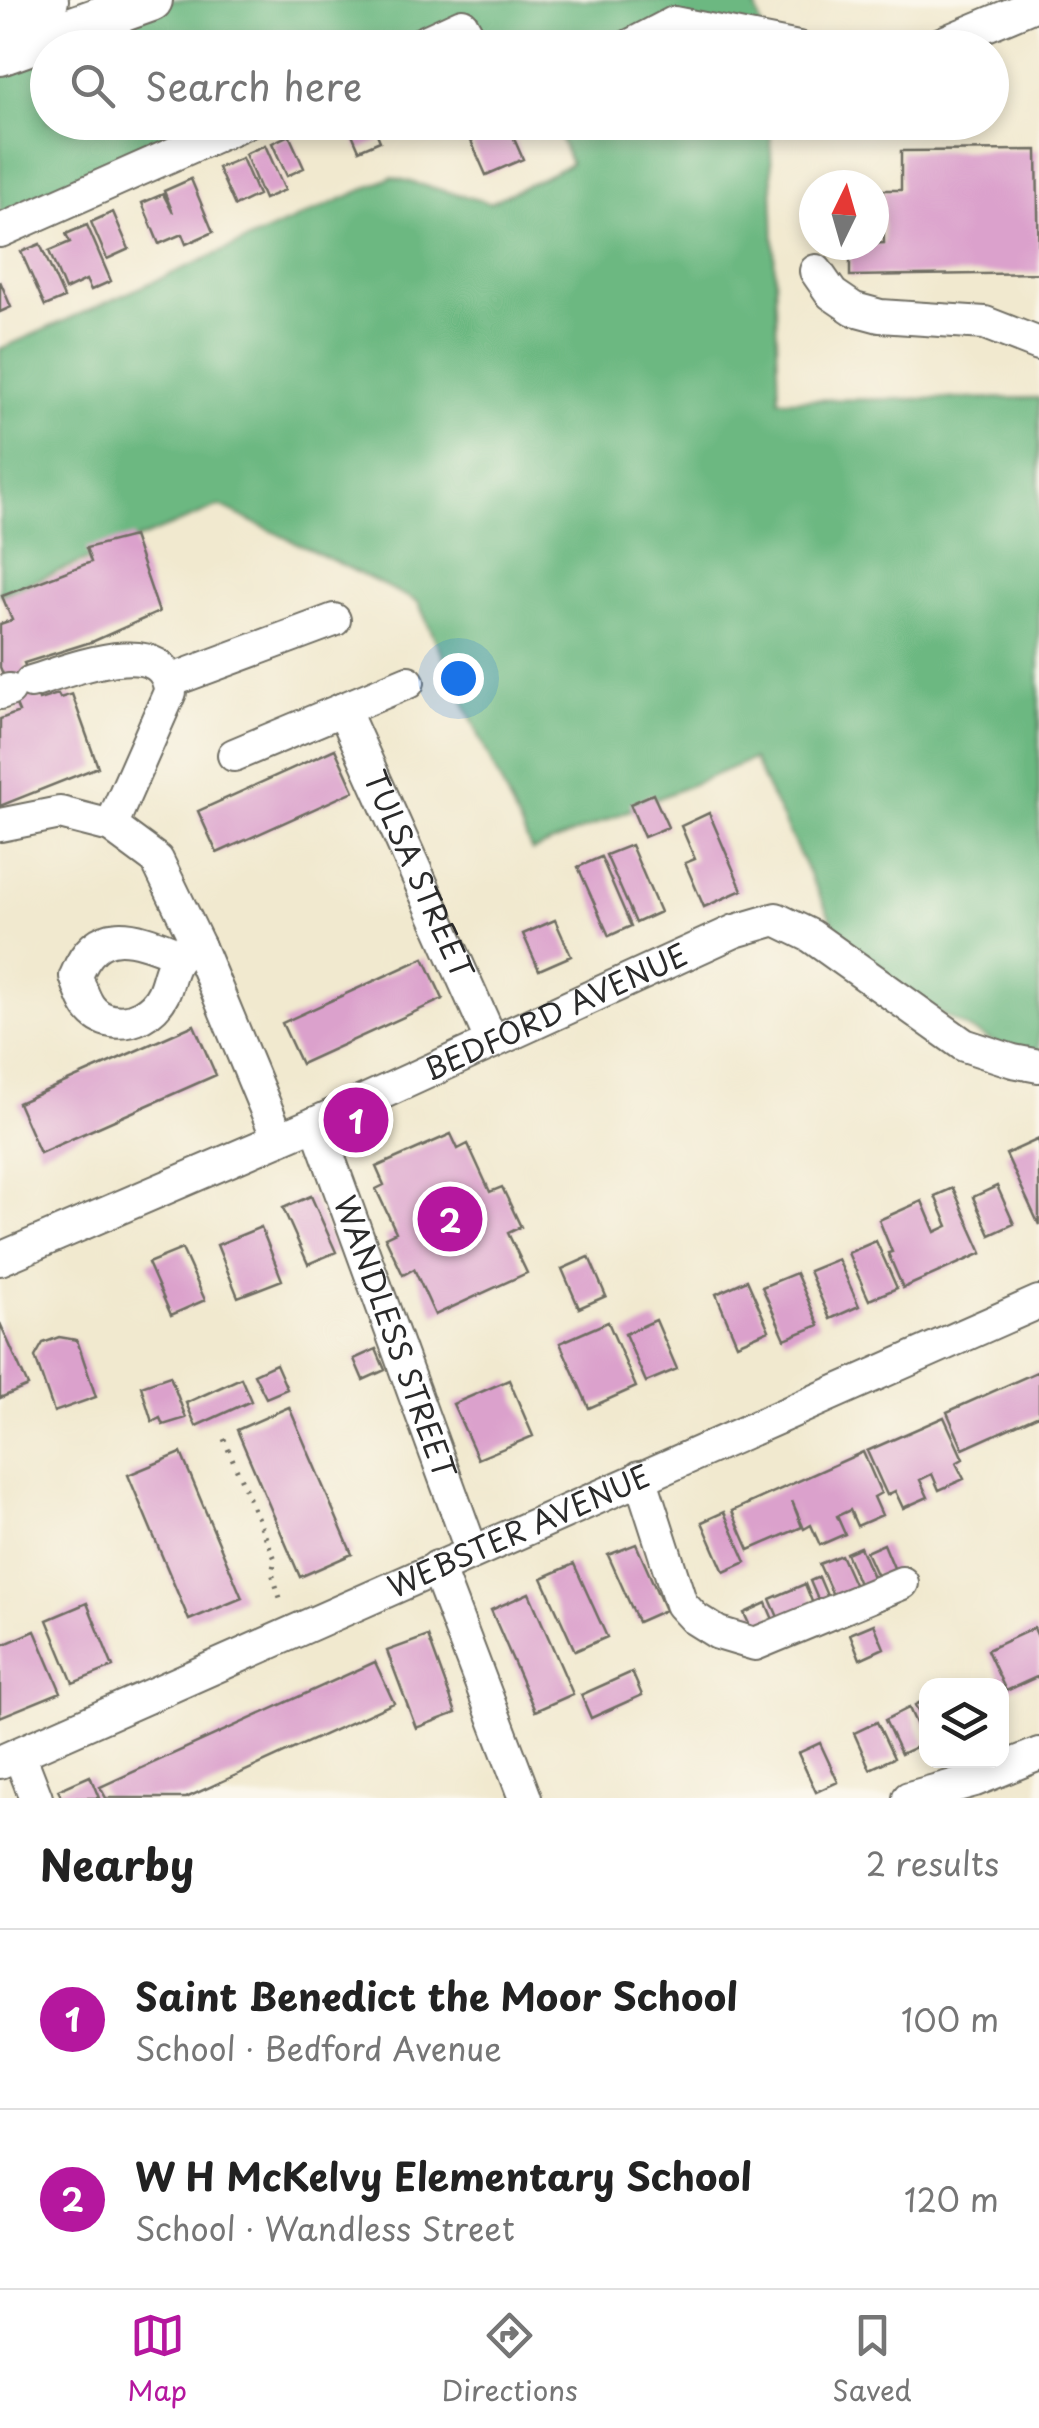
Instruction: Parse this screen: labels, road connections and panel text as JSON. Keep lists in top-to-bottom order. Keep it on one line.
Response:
{"streets":{"street":["TULSA STREET","BEDFORD AVENUE","WANDLESS STREET","WEBSTER AVENUE"]},"crossings":[["TULSA STREET","BEDFORD AVENUE"],["BEDFORD AVENUE","WANDLESS STREET"],["WANDLESS STREET","WEBSTER AVENUE"]],"north":"top","page":{"search":"Search here","pins":["1","2"],"heading":["Nearby","2 results"],"list":[{"mark":"1","name":"Saint Benedict the Moor School","note":"School · Bedford Avenue","value":"100 m"},{"mark":"2","name":"W H McKelvy Elementary School","note":"School · Wandless Street","value":"120 m"}],"nav":["Map","Directions","Saved"]}}
